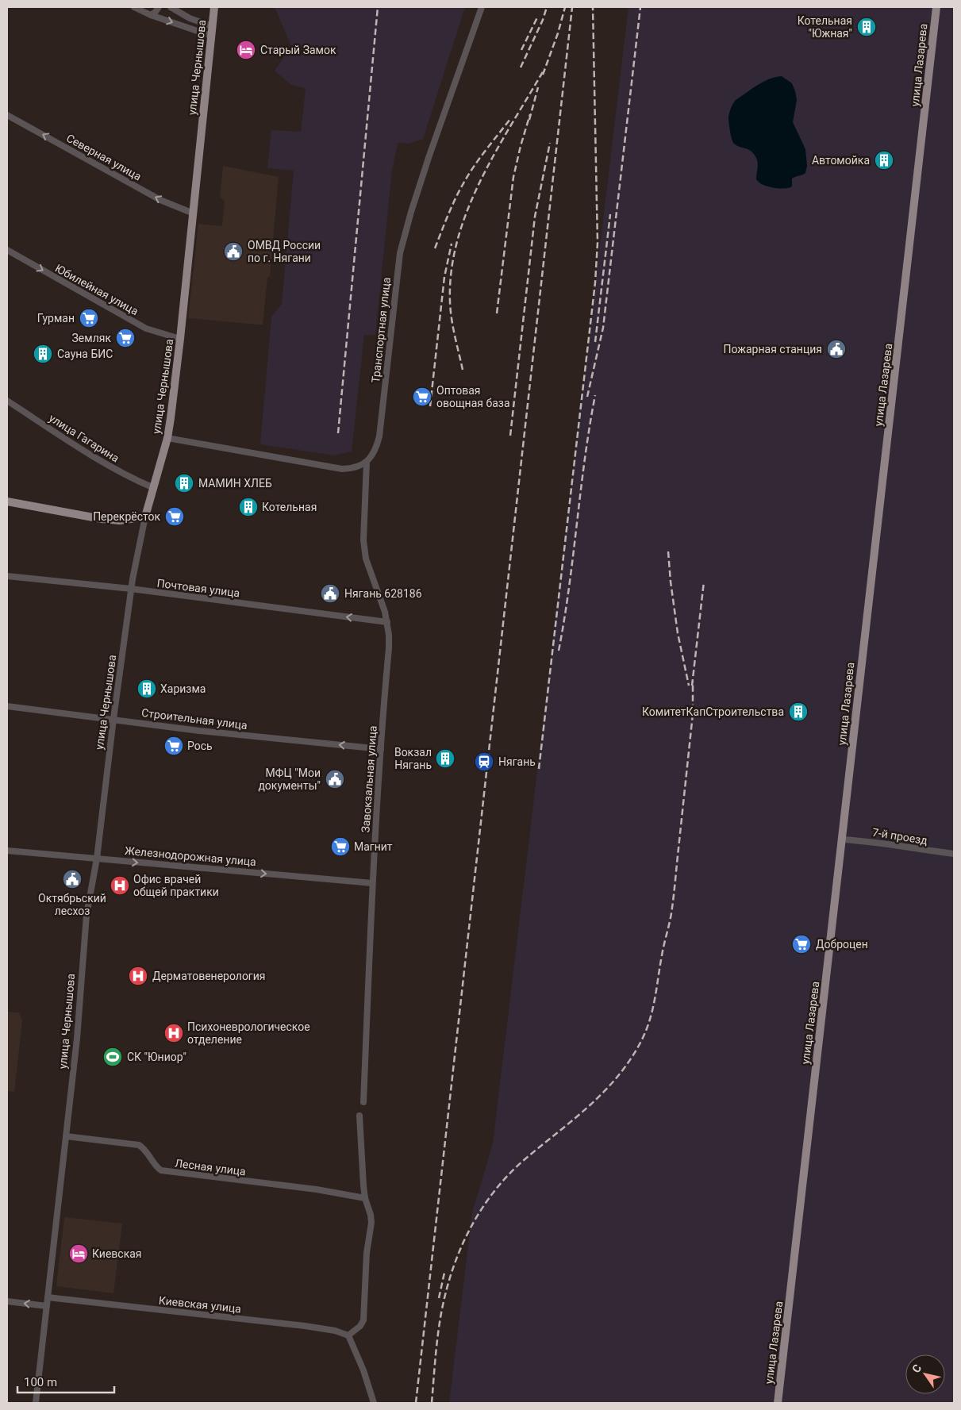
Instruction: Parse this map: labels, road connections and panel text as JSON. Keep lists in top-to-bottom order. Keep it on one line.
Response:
{"streets":{"main road":["улица Лазарева","улица Чернышова"],"street":["Северная улица","Юбилейная улица","Транспортная улица","улица Гагарина","Почтовая улица","Строительная улица","Завокзальная улица","7-й проезд","Железнодорожная улица","Лесная улица","Киевская улица"]},"crossings":[["улица Лазарева","7-й проезд"],["улица Чернышова","Северная улица"],["улица Чернышова","Юбилейная улица"],["улица Чернышова","улица Гагарина"],["улица Чернышова","Почтовая улица"],["улица Чернышова","Строительная улица"],["улица Чернышова","Железнодорожная улица"],["улица Чернышова","Лесная улица"],["улица Чернышова","Киевская улица"],["Транспортная улица","Завокзальная улица"],["Почтовая улица","Завокзальная улица"],["Строительная улица","Завокзальная улица"],["Завокзальная улица","Железнодорожная улица"]],"one_way":["Северная улица","Юбилейная улица","Почтовая улица","Строительная улица","Железнодорожная улица"],"places":{"building":["Котельная \"Южная\"","Автомойка","Сауна БИС","МАМИН ХЛЕБ","Котельная","Харизма","КомитетКапСтроительства","Вокзал Нягань"],"hotel":["Старый Замок","Киевская"],"public building":["ОМВД России по г. Нягани","Пожарная станция","Нягань 628186","МФЦ \"Мои документы\"","Октябрьский лесхоз"],"supermarket":["Гурман","Земляк","Оптовая овощная база","Перекрёсток","Рось","Магнит","Доброцен"],"station":["Нягань"],"hospital":["Офис врачей общей практики","Дерматовенерология","Психоневрологическое отделение"],"sports":["СК \"Юниор\""]},"scale_bar":"100 m","north":"top left"}
